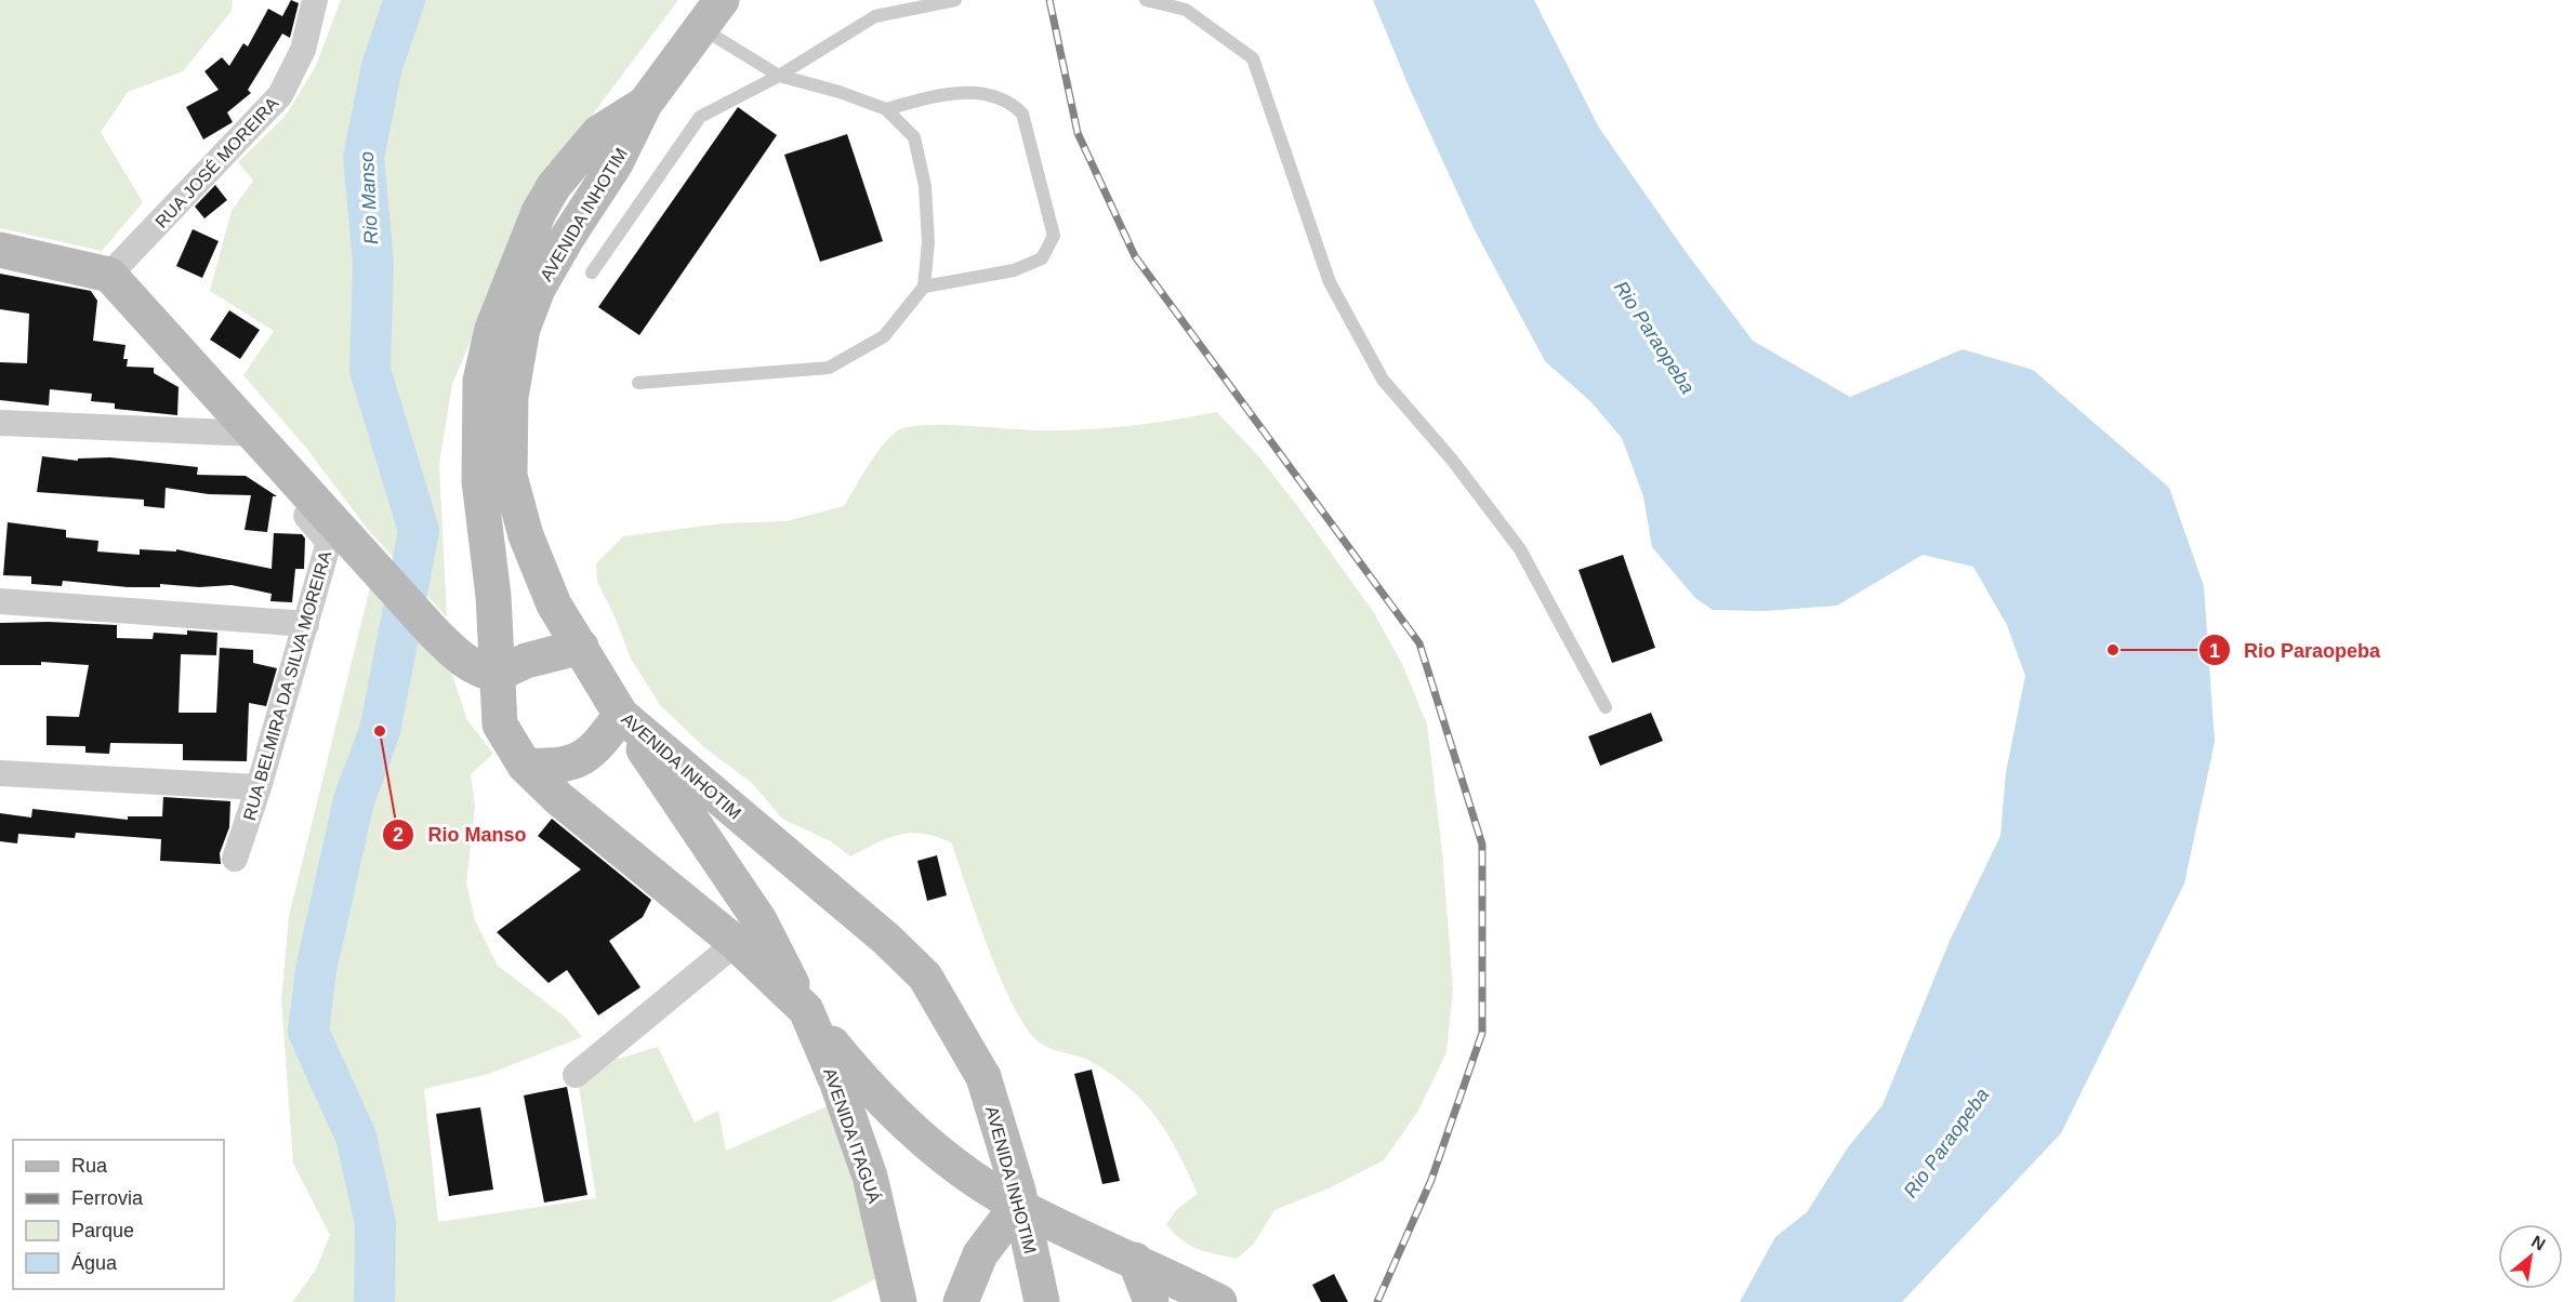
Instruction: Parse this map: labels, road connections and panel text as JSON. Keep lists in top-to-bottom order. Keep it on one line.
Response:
{"streets":{"main road":["AVENIDA INHOTIM","RUA BELMIRA DA SILVA MOREIRA","AVENIDA ITAGUÁ"],"street":["RUA JOSÉ MOREIRA"]},"crossings":[["RUA JOSÉ MOREIRA","RUA BELMIRA DA SILVA MOREIRA"],["AVENIDA INHOTIM","RUA BELMIRA DA SILVA MOREIRA"],["AVENIDA INHOTIM","AVENIDA ITAGUÁ"]],"water":["Rio Manso","Rio Paraopeba"],"places":["Rio Paraopeba","Rio Manso"],"legend":["Rua","Ferrovia","Parque","Água"],"north":"top right"}
